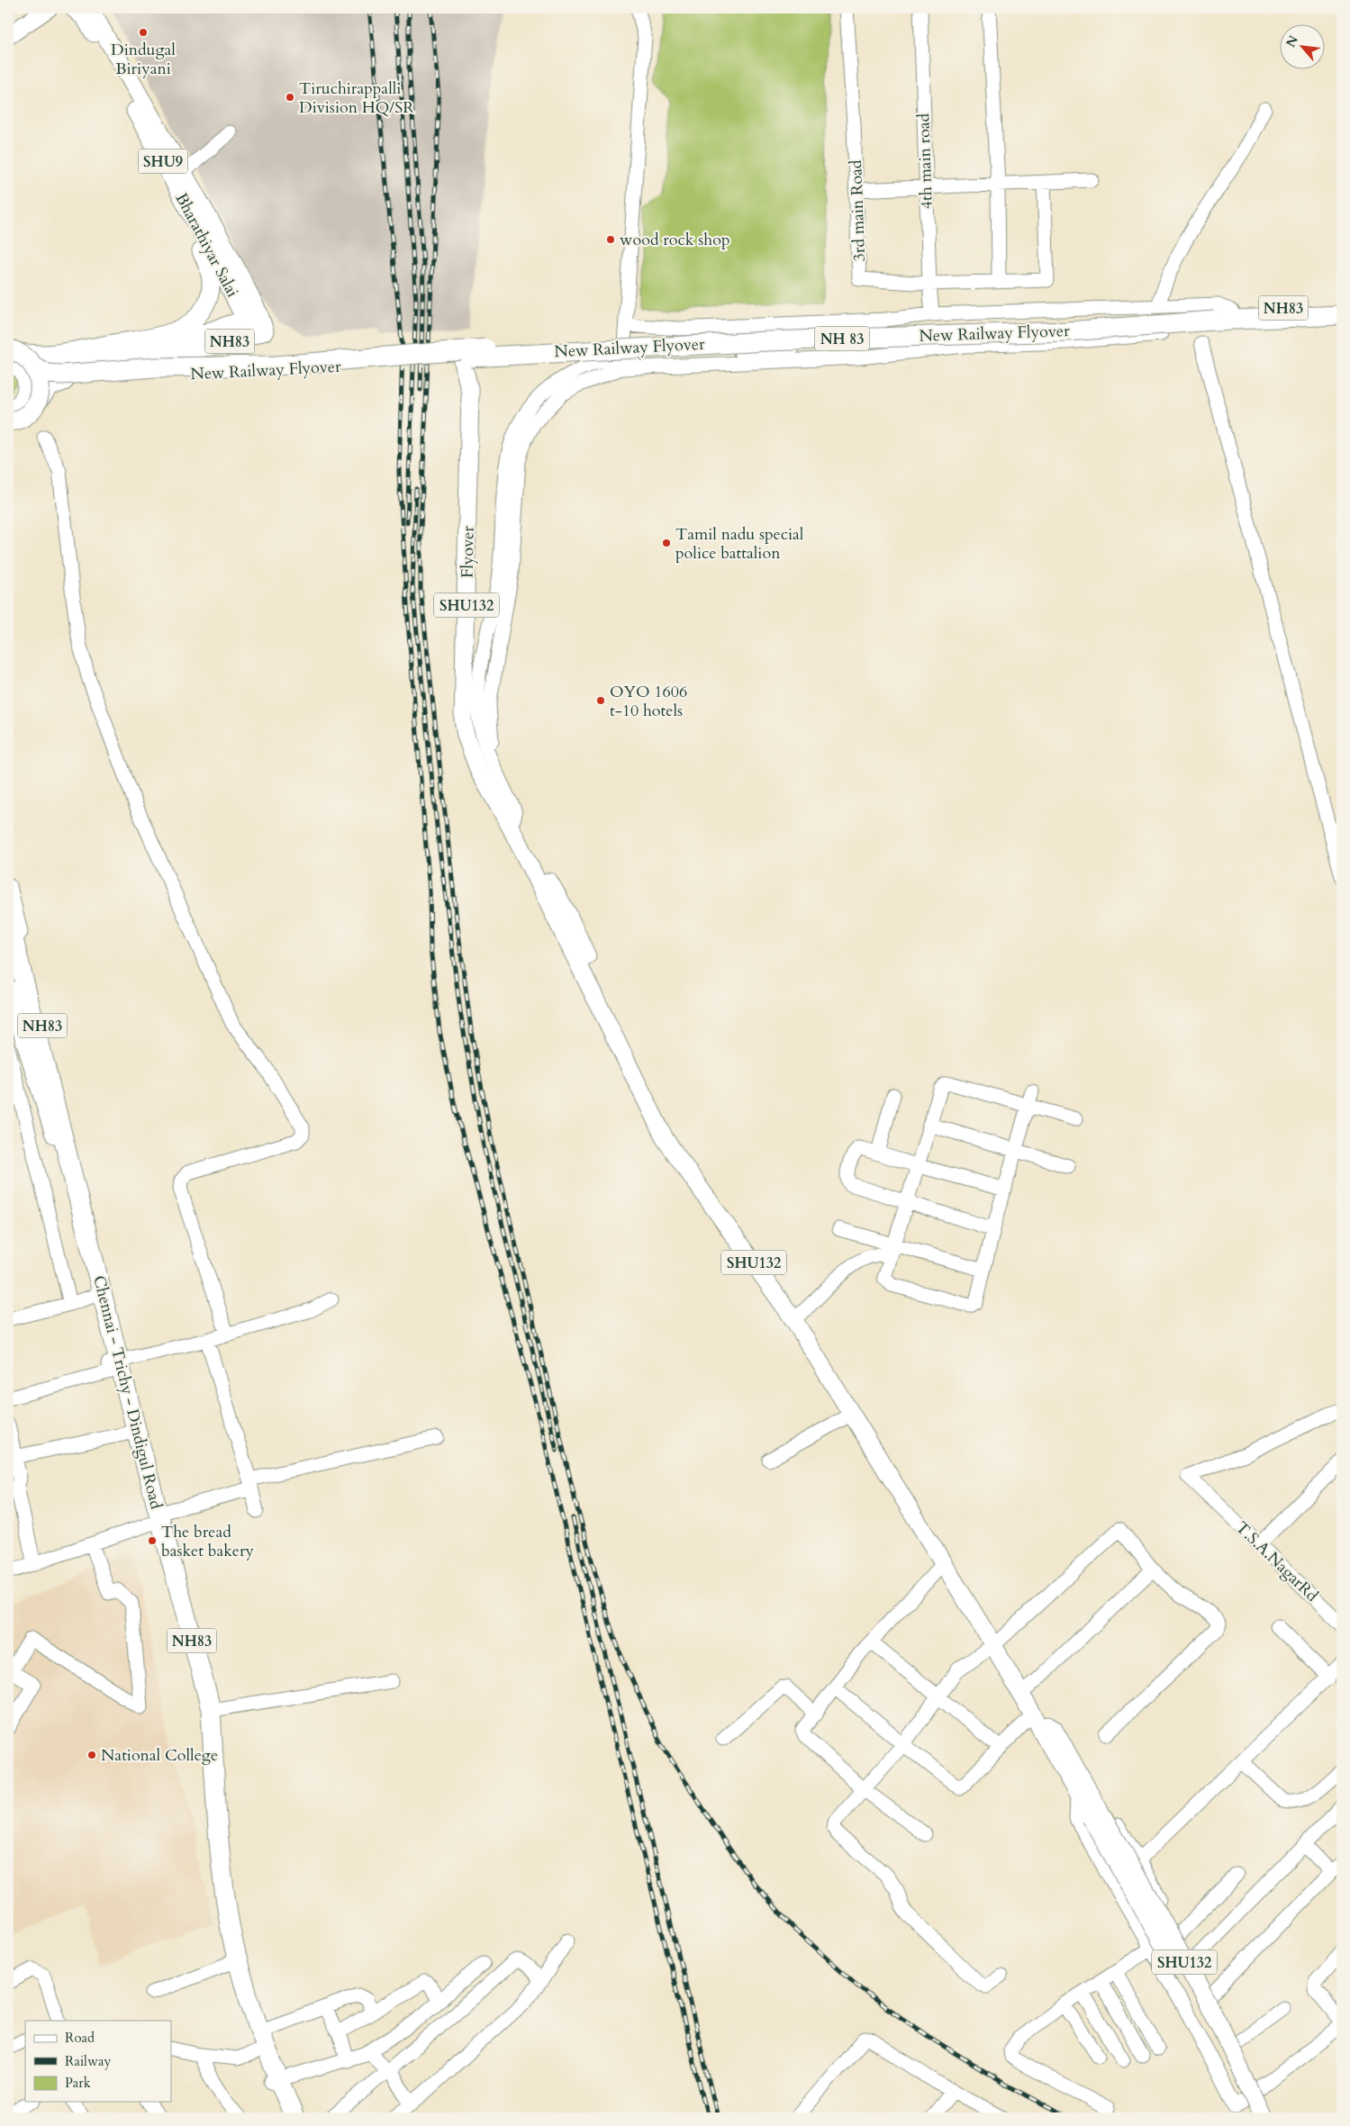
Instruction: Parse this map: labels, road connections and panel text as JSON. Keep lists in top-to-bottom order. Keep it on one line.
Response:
{"streets":{"highway":["NH83","New Railway Flyover","NH 83","Chennai - Trichy - Dindigul Road"],"main road":["SHU9","Bharathiyar Salai","Flyover","SHU132"],"street":["4th main road","3rd main Road","T.S.A.NagarRd"]},"crossings":[["SHU9","Bharathiyar Salai"],["4th main road","3rd main Road"],["Bharathiyar Salai","NH83"],["NH83","Chennai - Trichy - Dindigul Road"],["New Railway Flyover","Flyover"],["Flyover","SHU132"]],"places":["Dindugal Biriyani","Tiruchirappalli Division HQ/SR","wood rock shop","Tamil nadu special police battalion","OYO 1606 t-10 hotels","The bread basket bakery","National College"],"legend":["Road","Railway","Park"],"north":"top left"}
